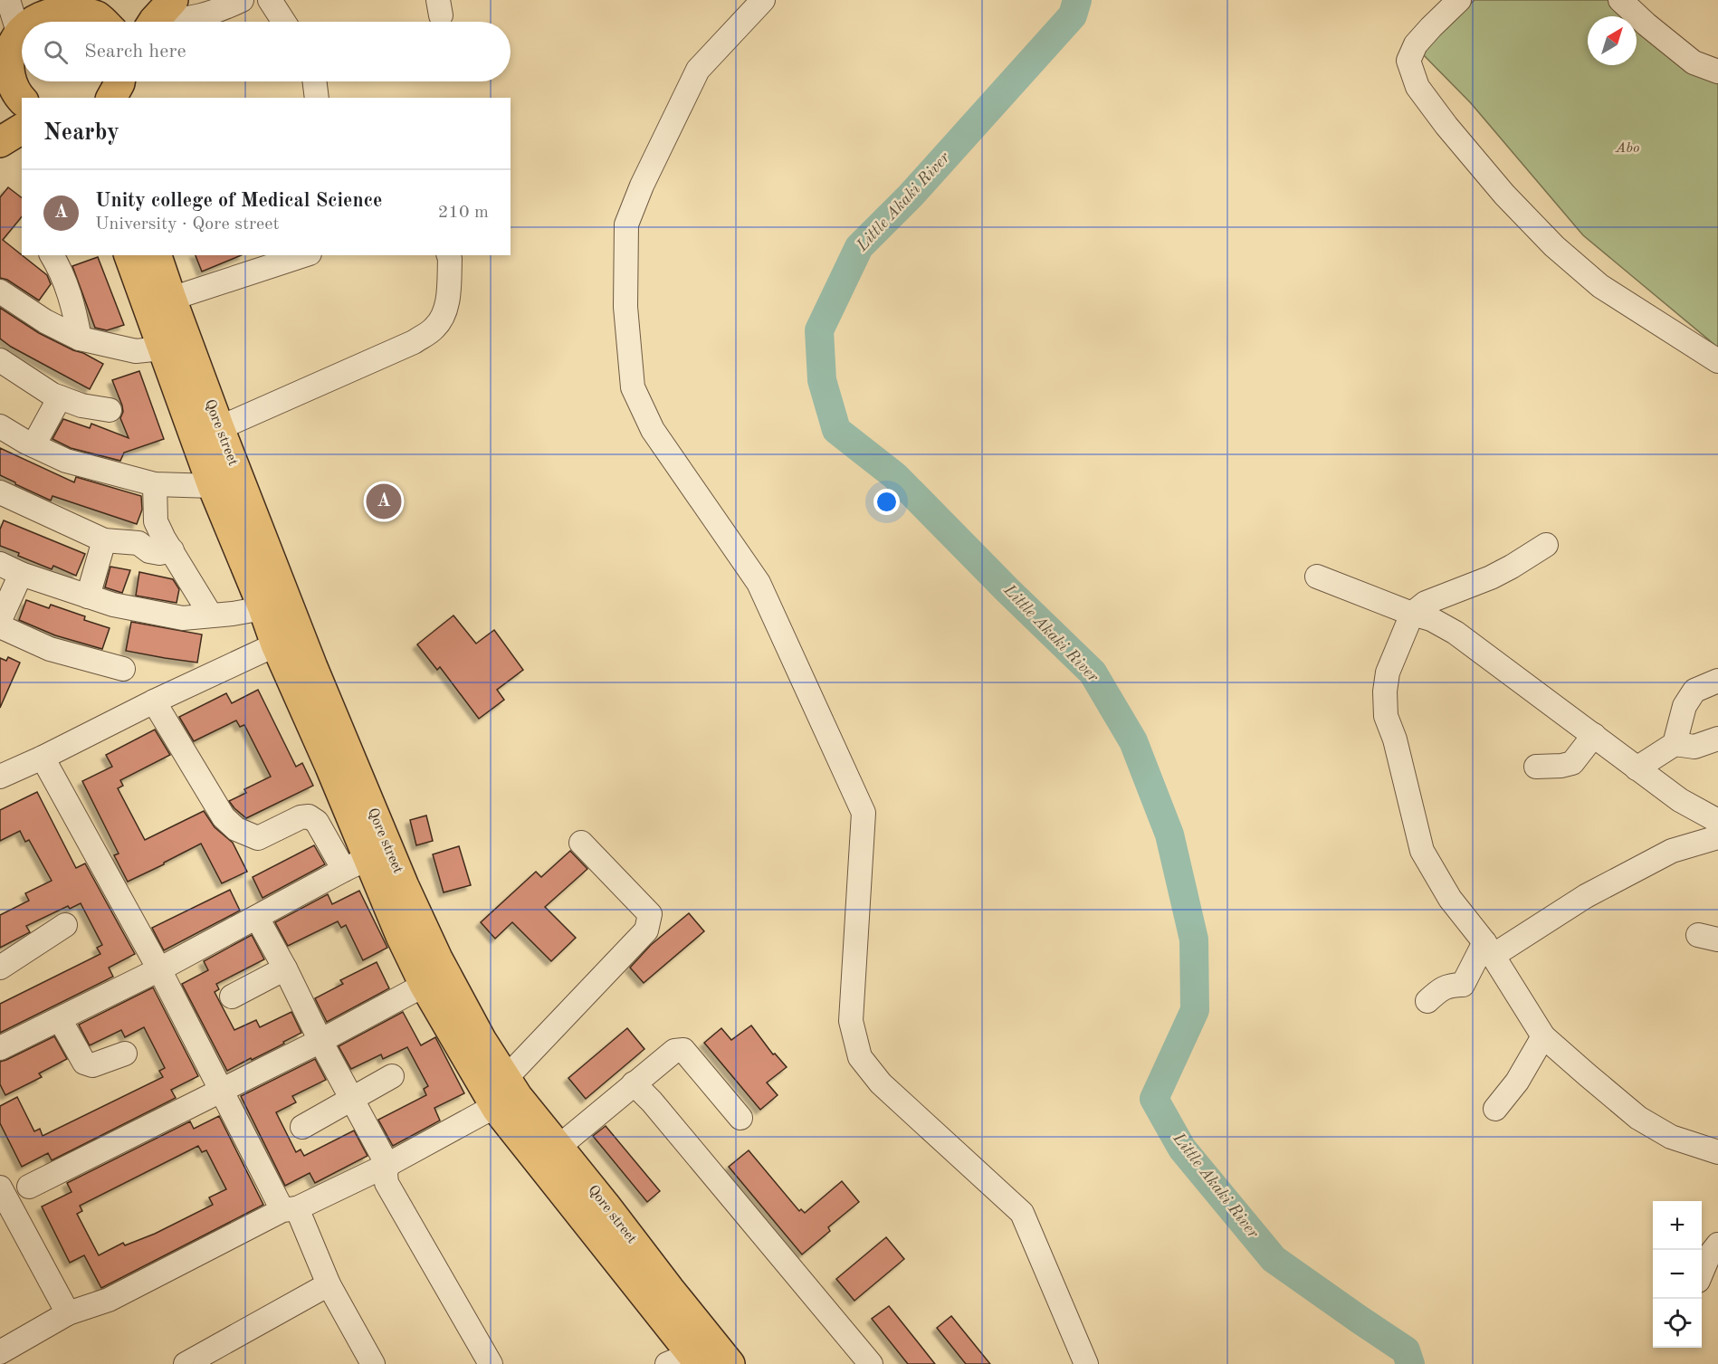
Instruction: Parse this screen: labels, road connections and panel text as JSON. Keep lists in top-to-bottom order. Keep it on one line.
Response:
{"streets":{"main road":["Qore street"]},"water":["Little Akaki River"],"parks":["Abo"],"north":"top right","page":{"search":"Search here","heading":"Nearby","list":[{"mark":"A","name":"Unity college of Medical Science","note":"University · Qore street","value":"210 m"}],"pins":"A","map_buttons":["+","−"]}}
